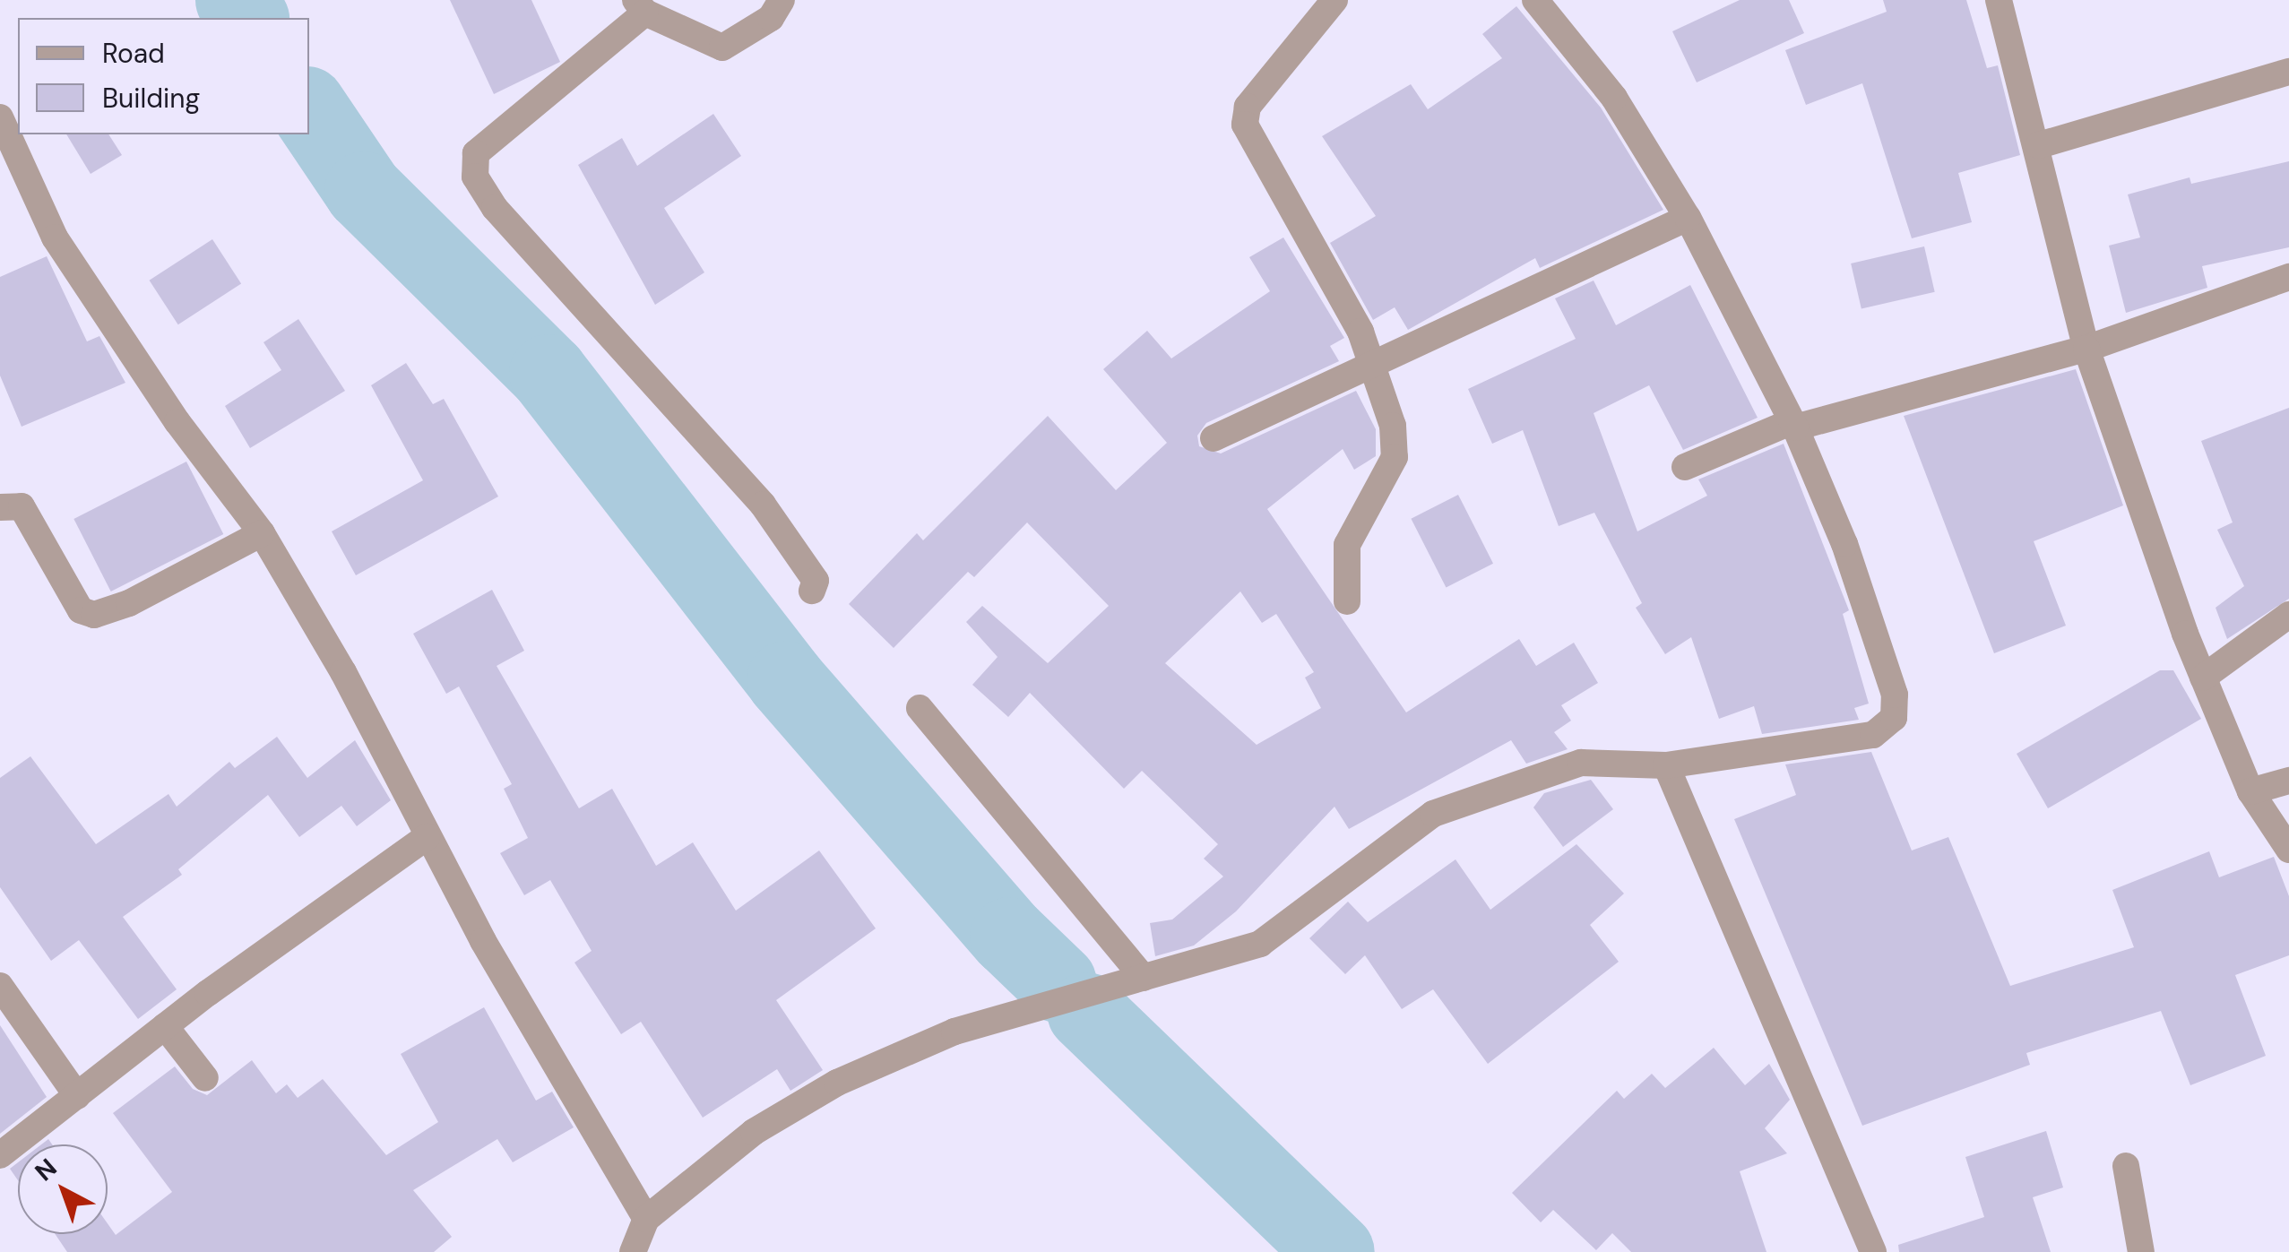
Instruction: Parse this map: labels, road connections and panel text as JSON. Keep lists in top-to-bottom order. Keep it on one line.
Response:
{"legend":["Road","Building"],"north":"top left"}
